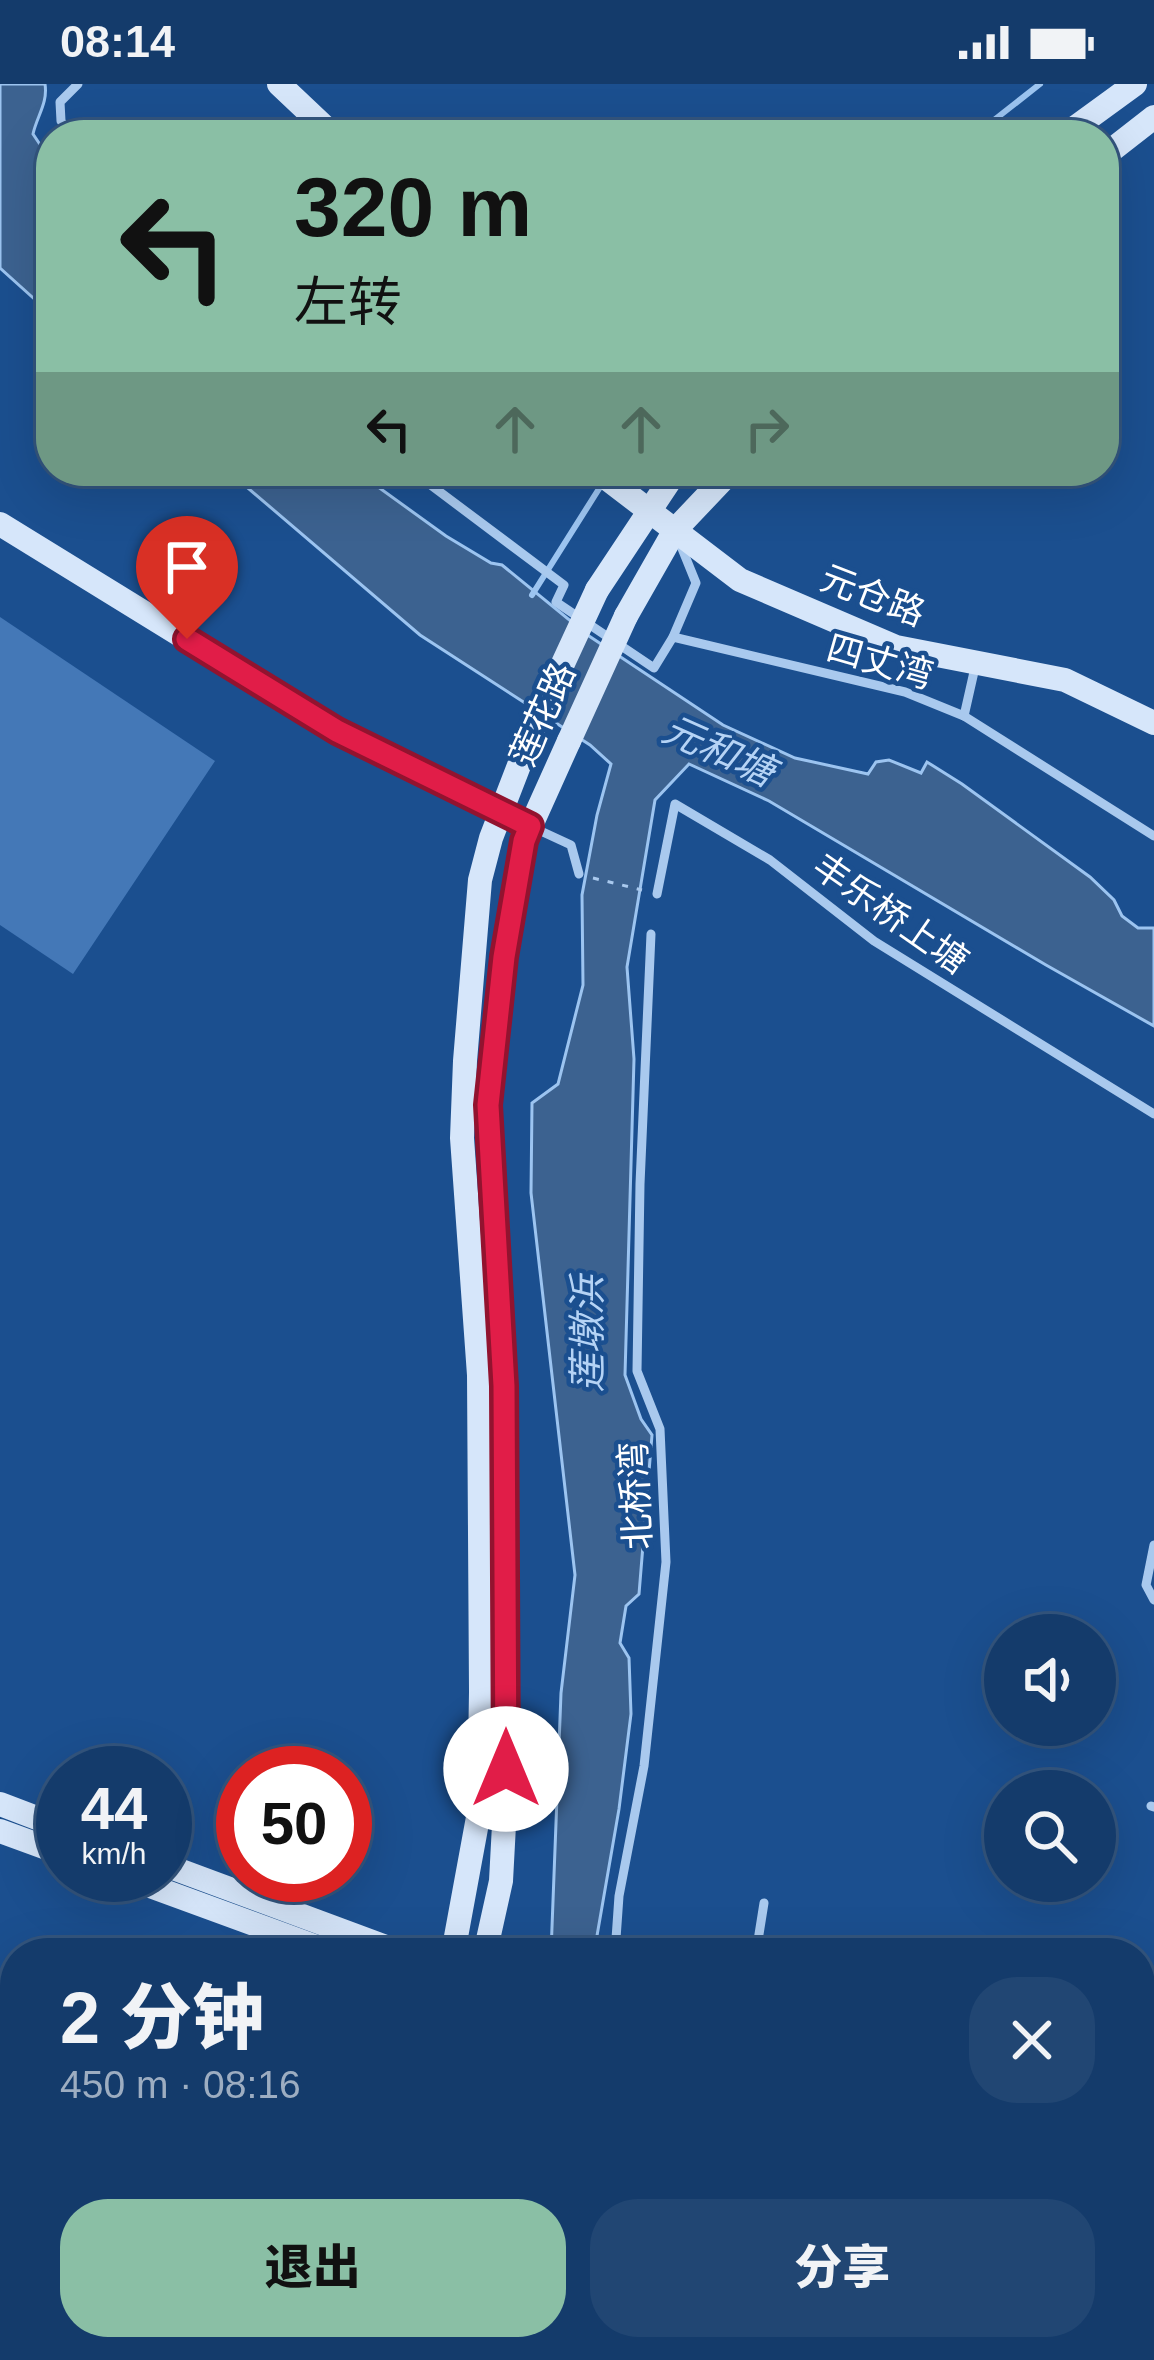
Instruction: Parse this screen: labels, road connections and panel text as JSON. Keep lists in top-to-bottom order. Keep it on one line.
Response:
{"streets":{"main road":["元仓路","莲花路"],"lane":["四丈湾","丰乐桥上塘","北桥湾"]},"crossings":[["元仓路","莲花路"]],"water":["元和塘","莲墩浜"],"page":{"status":"08:14","turn":["320 m","左转"],"speed":"44 km/h","limit":"50","heading":["2 分钟","450 m · 08:16"],"buttons":["退出","分享"]}}
